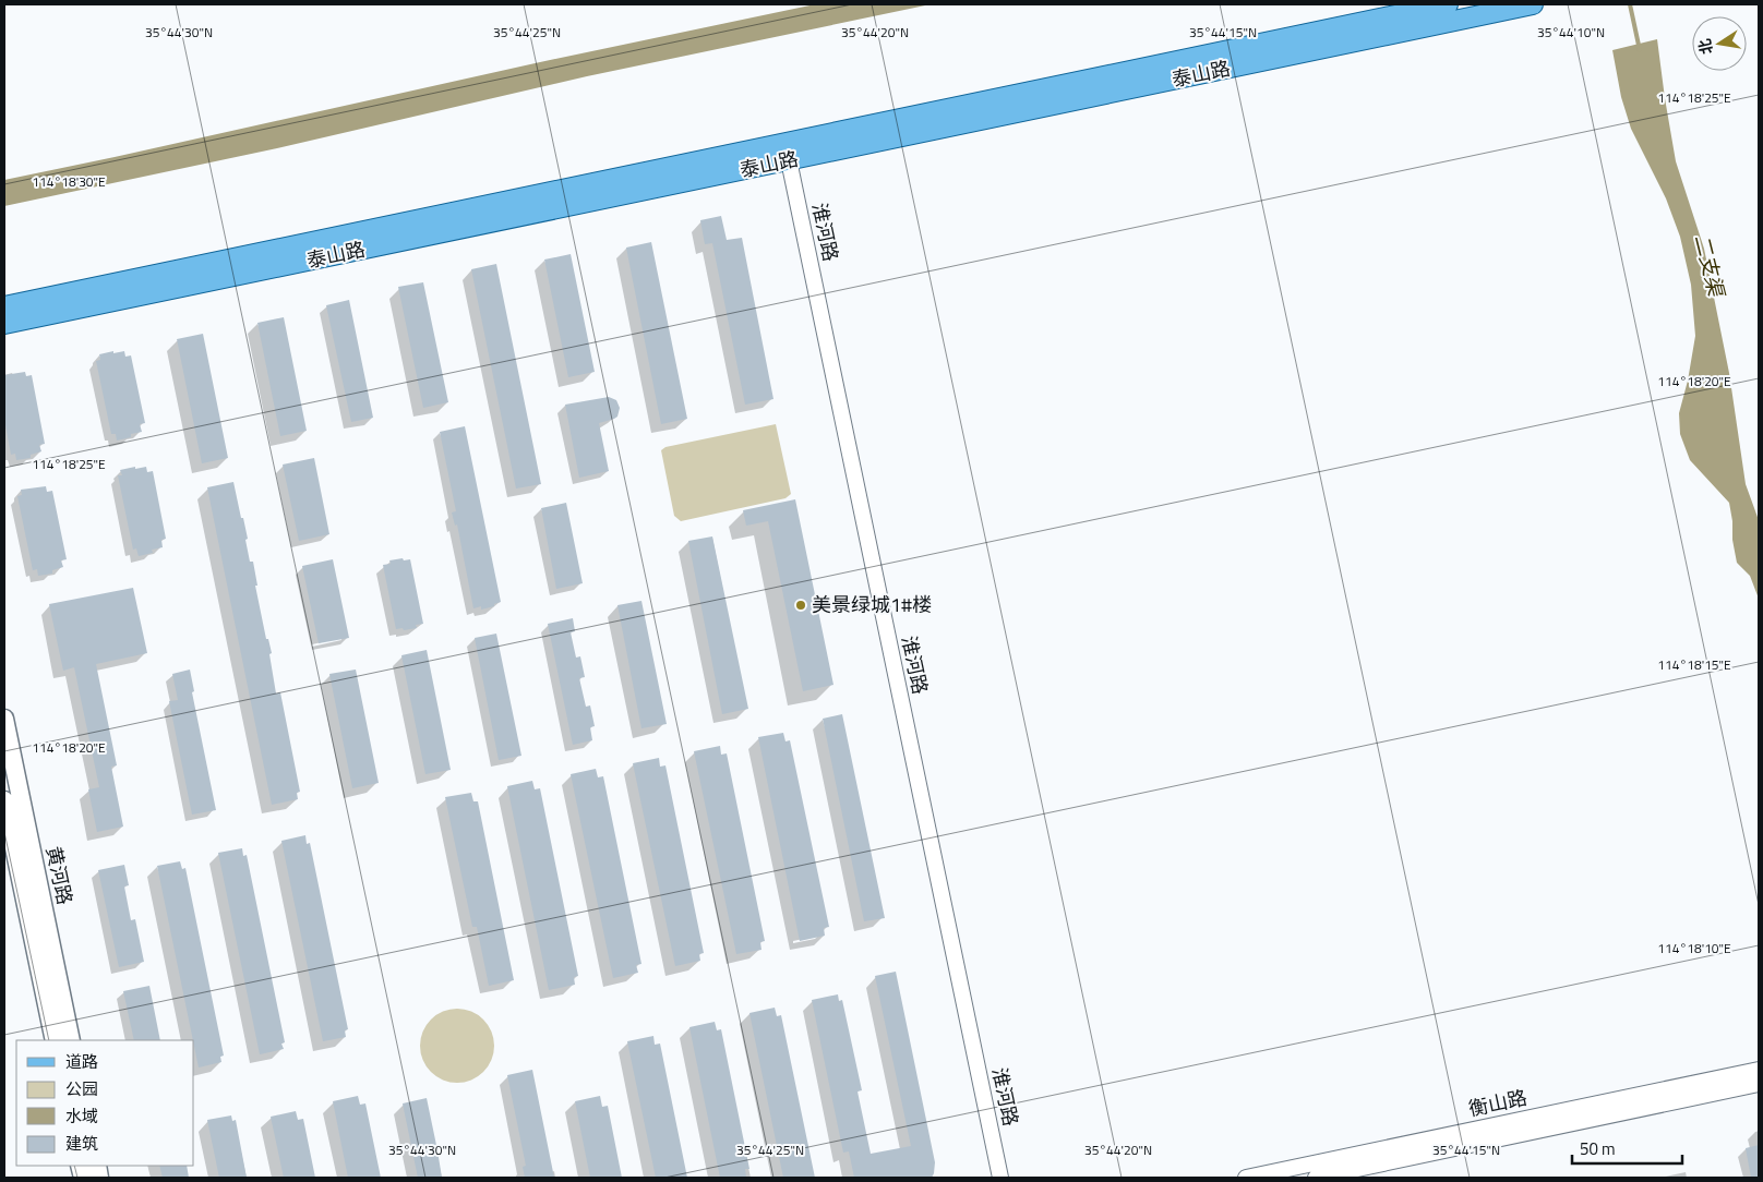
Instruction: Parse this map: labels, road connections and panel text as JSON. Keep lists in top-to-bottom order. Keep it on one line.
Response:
{"streets":{"main road":["泰山路","黄河路"],"street":["淮河路","衡山路"]},"crossings":[["泰山路","淮河路"]],"water":["二支渠"],"places":["美景绿城1#楼"],"legend":["道路","公园","水域","建筑"],"scale_bar":"50 m","north":"left","coordinates":["35°44'30\"N","35°44'25\"N","35°44'20\"N","35°44'15\"N","35°44'10\"N","114°18'25\"E","114°18'30\"E","114°18'20\"E","114°18'15\"E","114°18'10\"E"]}
